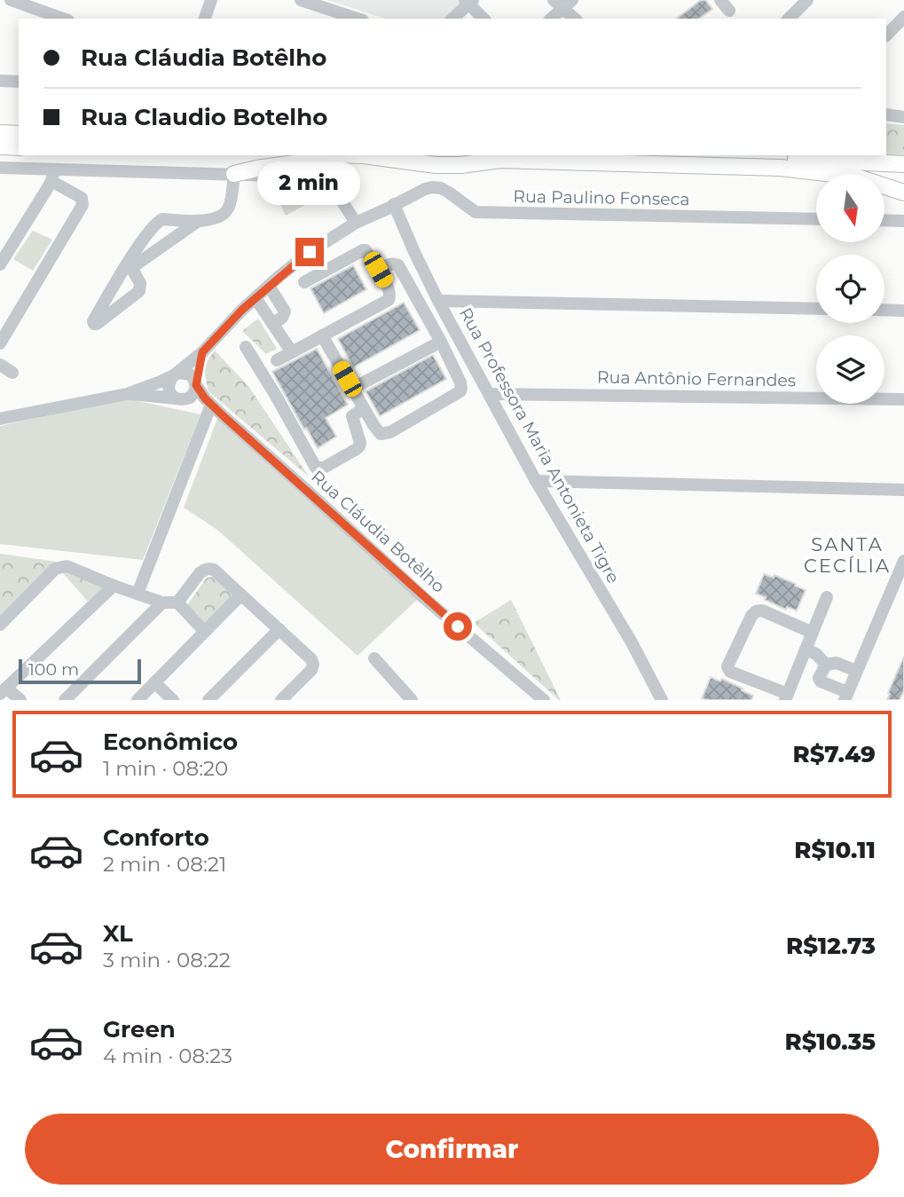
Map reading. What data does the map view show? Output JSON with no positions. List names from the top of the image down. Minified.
{"streets":{"street":["Rua Paulino Fonseca","Rua Antônio Fernandes","Rua Professora Maria Antonieta Tigre","Rua Cláudia Botêlho"]},"crossings":[["Rua Paulino Fonseca","Rua Professora Maria Antonieta Tigre"],["Rua Antônio Fernandes","Rua Professora Maria Antonieta Tigre"]],"districts":["SANTA CECÍLIA"],"scale_bar":"100 m","north":"bottom","page":{"banner":["Rua Cláudia Botêlho","Rua Claudio Botelho"],"bubble":"2 min","scale":"100 m","list":[{"name":"Econômico","note":"1 min · 08:20","value":"R$7.49"},{"name":"Conforto","note":"2 min · 08:21","value":"R$10.11"},{"name":"XL","note":"3 min · 08:22","value":"R$12.73"},{"name":"Green","note":"4 min · 08:23","value":"R$10.35"}],"buttons":"Confirmar"}}
